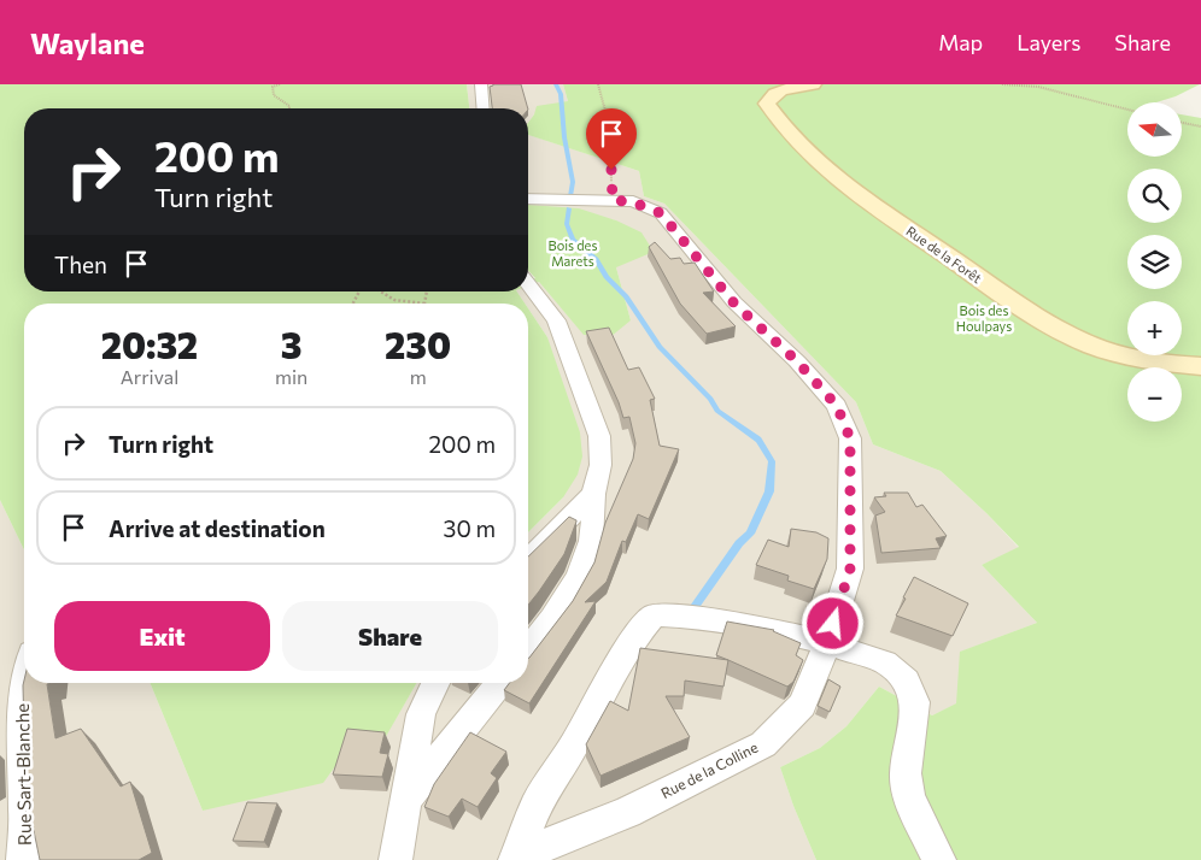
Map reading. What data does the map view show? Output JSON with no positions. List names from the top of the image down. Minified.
{"streets":{"main road":["Rue de la Forêt"],"street":["Rue de la Colline","Rue Sart-Blanche"]},"parks":["Bois des Marets","Bois des Houlpays"],"north":"left","page":{"header":"Waylane","nav":["Map","Layers","Share"],"map_buttons":["+","−"],"turn":["200 m","Turn right"],"then":"Then","eta":["20:32","Arrival","3","min","230","m"],"list":[{"name":"Turn right","value":"200 m"},{"name":"Arrive at destination","value":"30 m"}],"buttons":["Exit","Share"]}}
